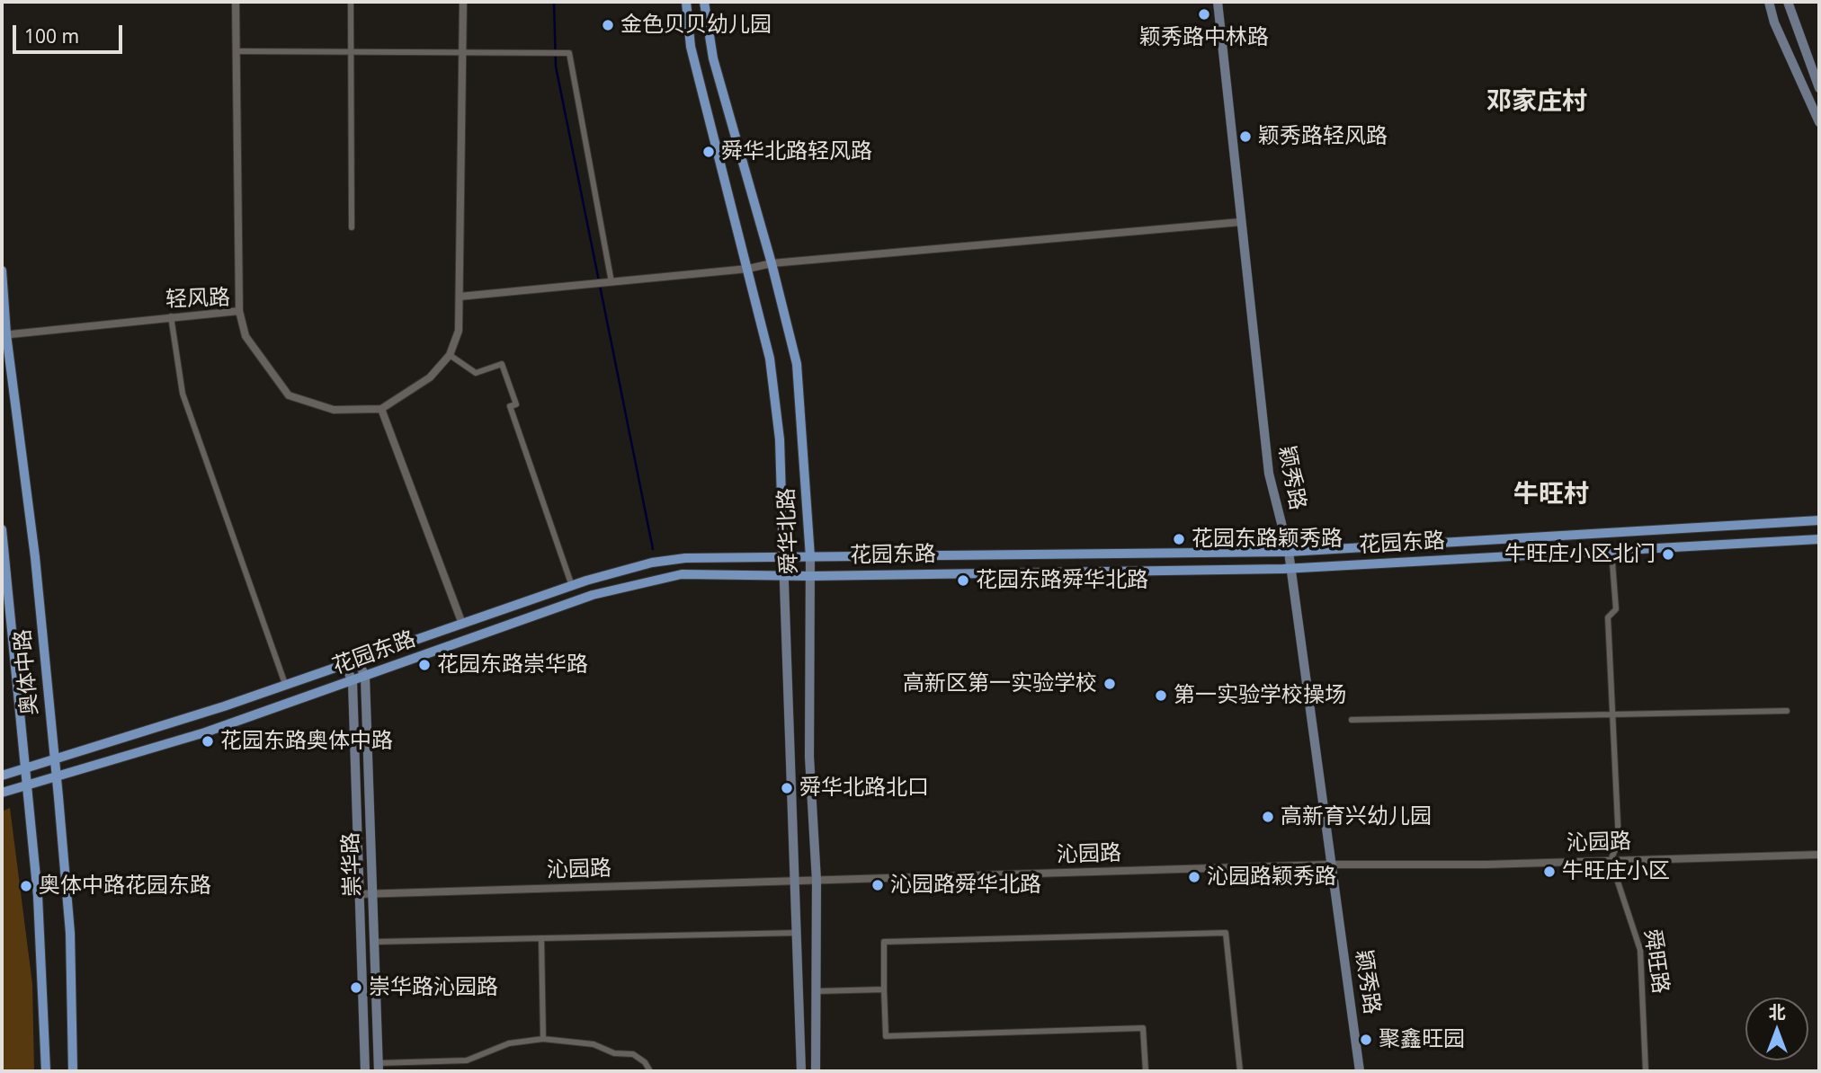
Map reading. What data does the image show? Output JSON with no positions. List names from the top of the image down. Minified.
{"streets":{"main road":["颖秀路","舜华北路","花园东路","奥体中路","崇华路"],"street":["轻风路","沁园路","舜旺路"]},"crossings":[["轻风路","奥体中路"],["颖秀路","花园东路"],["颖秀路","沁园路"],["舜华北路","花园东路"],["舜华北路","沁园路"],["花园东路","奥体中路"],["花园东路","崇华路"],["沁园路","崇华路"],["沁园路","舜旺路"]],"districts":["邓家庄村","牛旺村"],"places":["颖秀路中林路","金色贝贝幼儿园","颖秀路轻风路","舜华北路轻风路","花园东路颖秀路","牛旺庄小区北门","花园东路舜华北路","花园东路崇华路","高新区第一实验学校","第一实验学校操场","花园东路奥体中路","舜华北路北口","高新育兴幼儿园","牛旺庄小区","沁园路颖秀路","沁园路舜华北路","奥体中路花园东路","崇华路沁园路","聚鑫旺园"],"scale_bar":"100 m","north":"top"}
